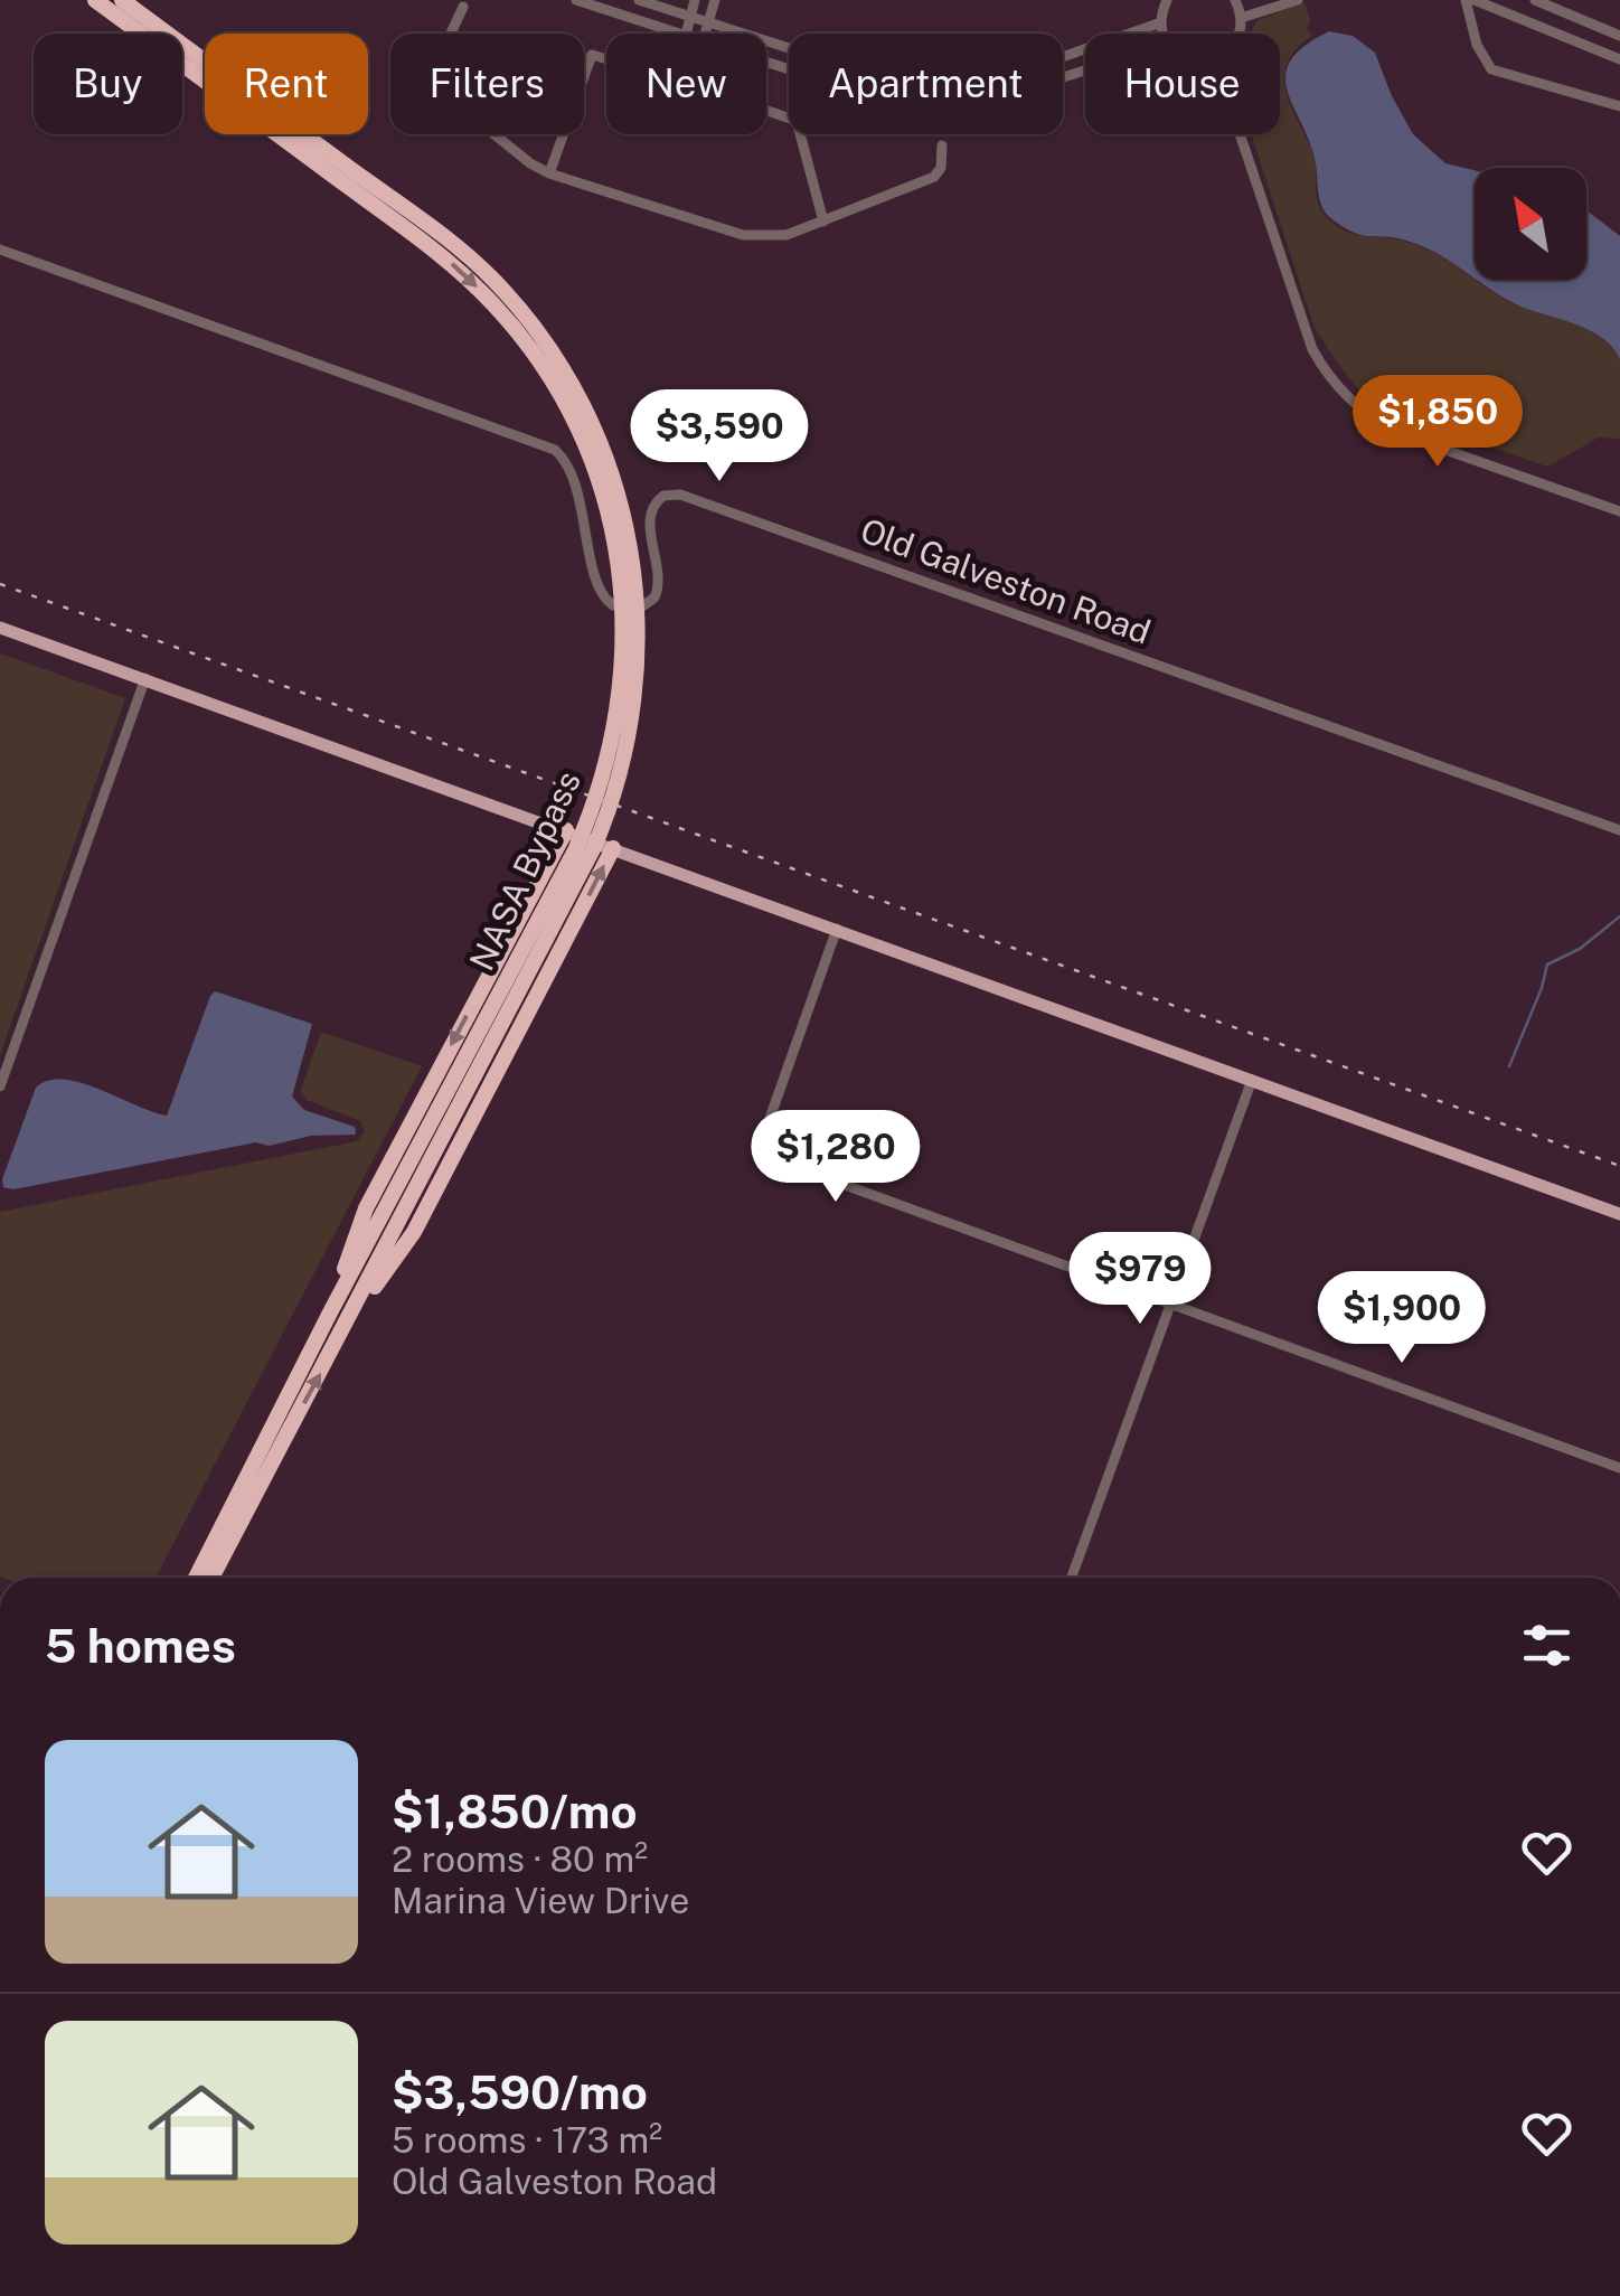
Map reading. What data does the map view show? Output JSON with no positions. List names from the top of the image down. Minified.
{"streets":{"highway":["NASA Bypass"],"street":["Old Galveston Road"]},"north":"top left","page":{"chip":["Buy","Rent","Filters","New","Apartment","House"],"price":["$1,850","$3,590","$1,280","$979","$1,900"],"heading":"5 homes","list":[{"name":"$1,850/mo","note":"2 rooms · 80 m² · Marina View Drive"},{"name":"$3,590/mo","note":"5 rooms · 173 m² · Old Galveston Road"}]}}
